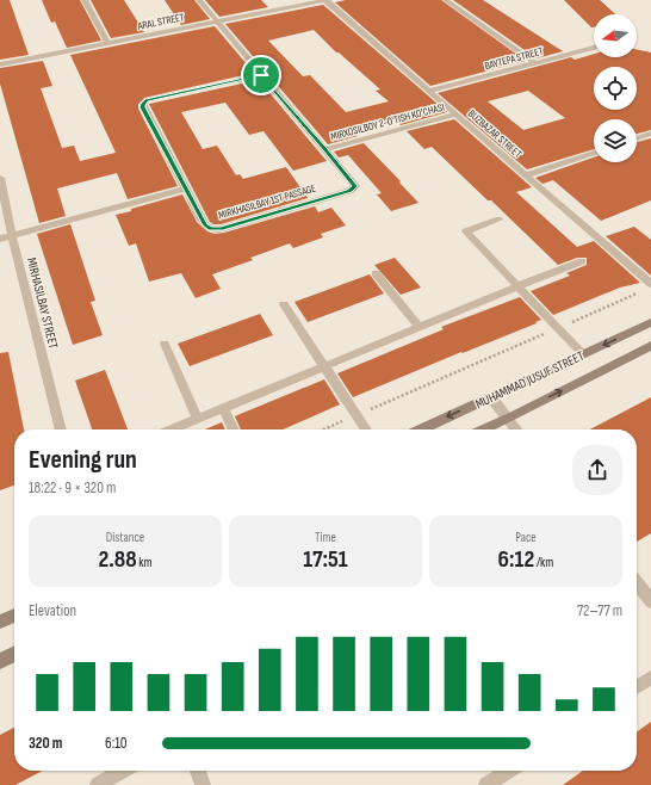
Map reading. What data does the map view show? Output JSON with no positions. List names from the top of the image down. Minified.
{"streets":{"street":["ARAL STREET","BAYTEPA STREET","MIRXOSILBOY 2-O'TISH KO'CHASI","BUZBAZAR STREET","MIRKHASILBAY 1ST PASSAGE","MIRHASILBAY STREET","MUHAMMAD JUSUF STREET"]},"crossings":[["ARAL STREET","BUZBAZAR STREET"],["BAYTEPA STREET","BUZBAZAR STREET"],["MIRXOSILBOY 2-O'TISH KO'CHASI","BUZBAZAR STREET"],["MIRXOSILBOY 2-O'TISH KO'CHASI","MIRKHASILBAY 1ST PASSAGE"]],"north":"left","page":{"heading":["Evening run","18:22 · 9 × 320 m"],"stats":[["Distance","2.88 km"],["Time","17:51"],["Pace","6:12 /km"]],"chart":["Elevation","72–77 m"],"list":[{"name":"320 m","note":"6:10"}]}}
